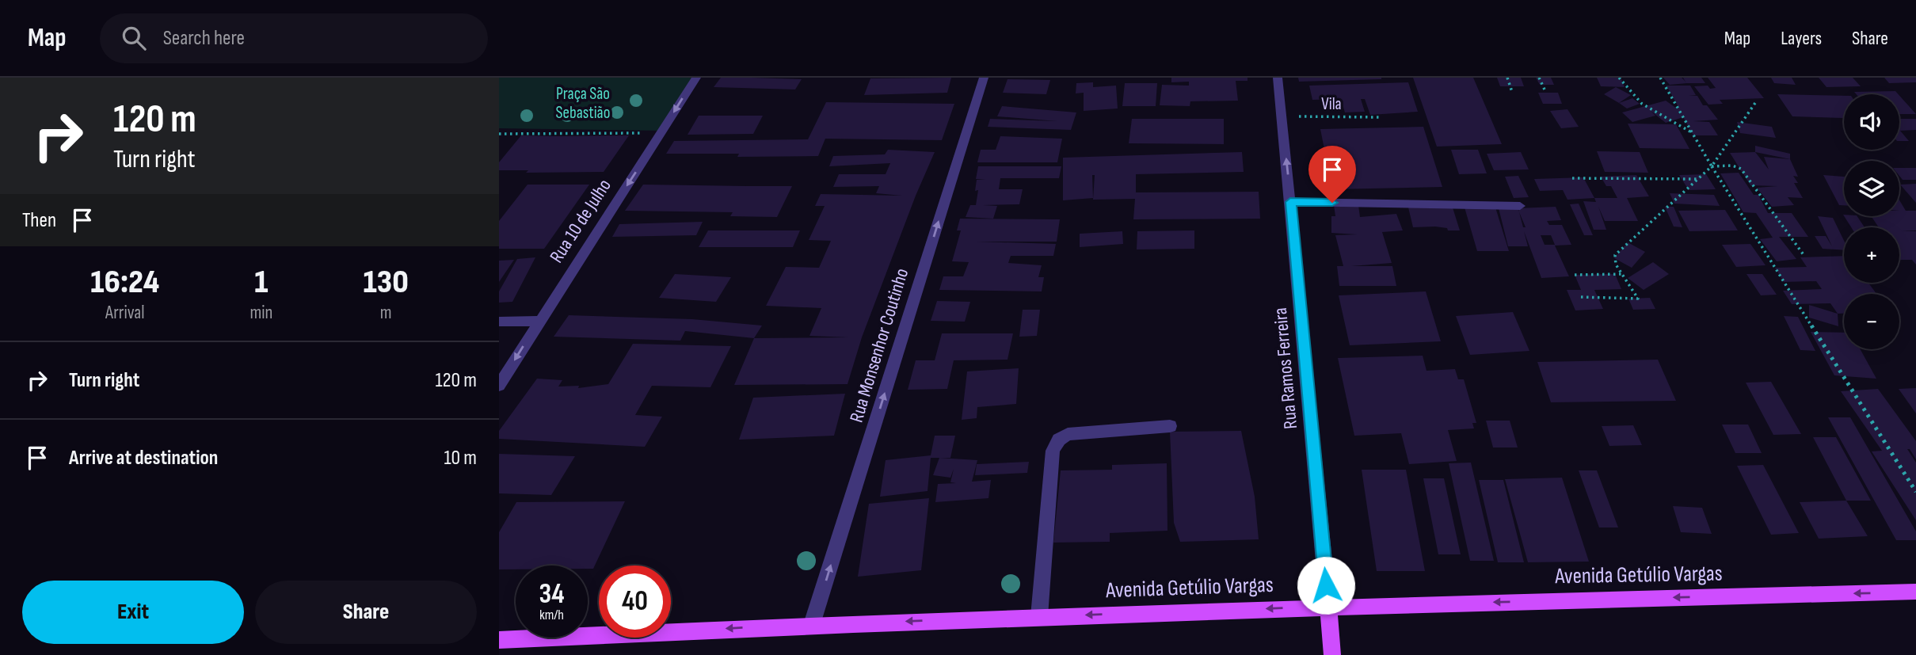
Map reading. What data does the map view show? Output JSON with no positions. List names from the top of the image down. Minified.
{"streets":{"main road":["Rua Ramos Ferreira","Avenida Getúlio Vargas"],"street":["Rua 10 de Julho","Rua Monsenhor Coutinho"],"path":["Vila"]},"crossings":[["Vila","Rua Ramos Ferreira"],["Rua Monsenhor Coutinho","Avenida Getúlio Vargas"],["Rua Ramos Ferreira","Avenida Getúlio Vargas"]],"one_way":["Rua 10 de Julho","Rua Monsenhor Coutinho","Avenida Getúlio Vargas"],"parks":["Praça São Sebastião"],"page":{"header":"Map","search":"Search here","nav":["Map","Layers","Share"],"turn":["120 m","Turn right"],"map_buttons":["+","−"],"then":"Then","eta":["16:24","Arrival","1","min","130","m"],"list":[{"name":"Turn right","value":"120 m"},{"name":"Arrive at destination","value":"10 m"}],"speed":"34 km/h","limit":"40","buttons":["Exit","Share"]}}
